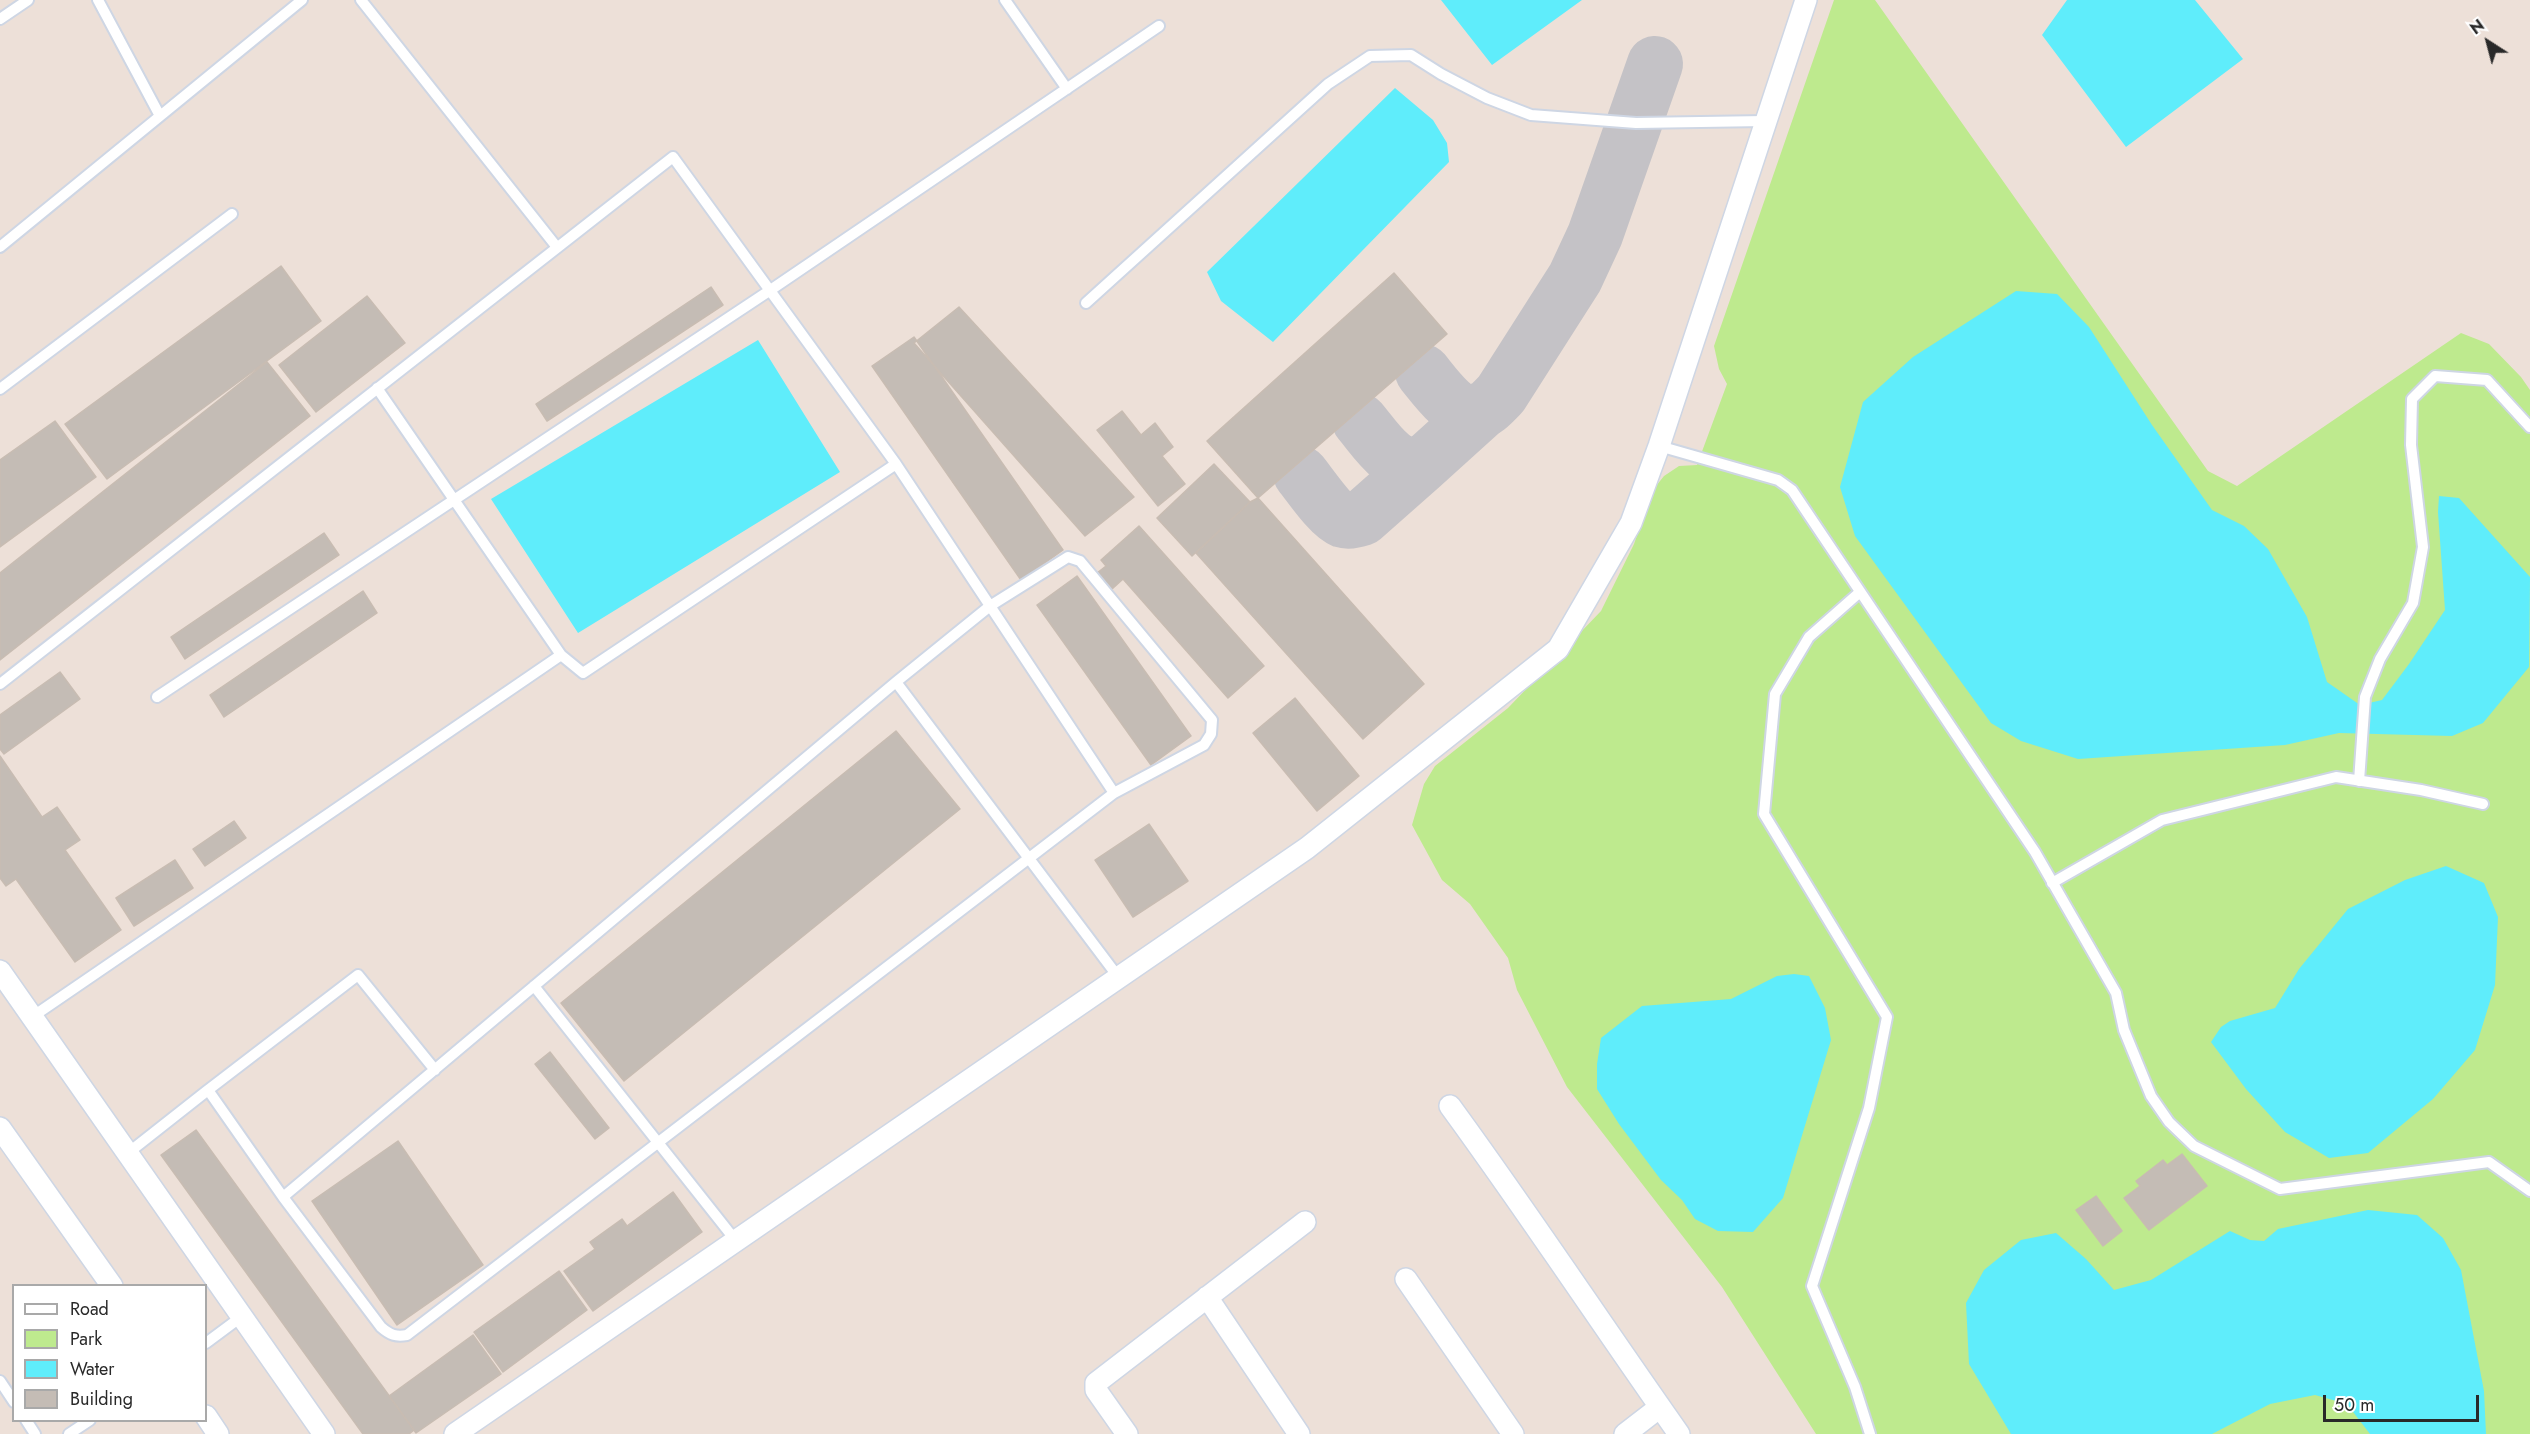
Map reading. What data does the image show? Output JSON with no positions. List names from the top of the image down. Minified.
{"legend":["Road","Park","Water","Building"],"scale_bar":"50 m","north":"top left"}
